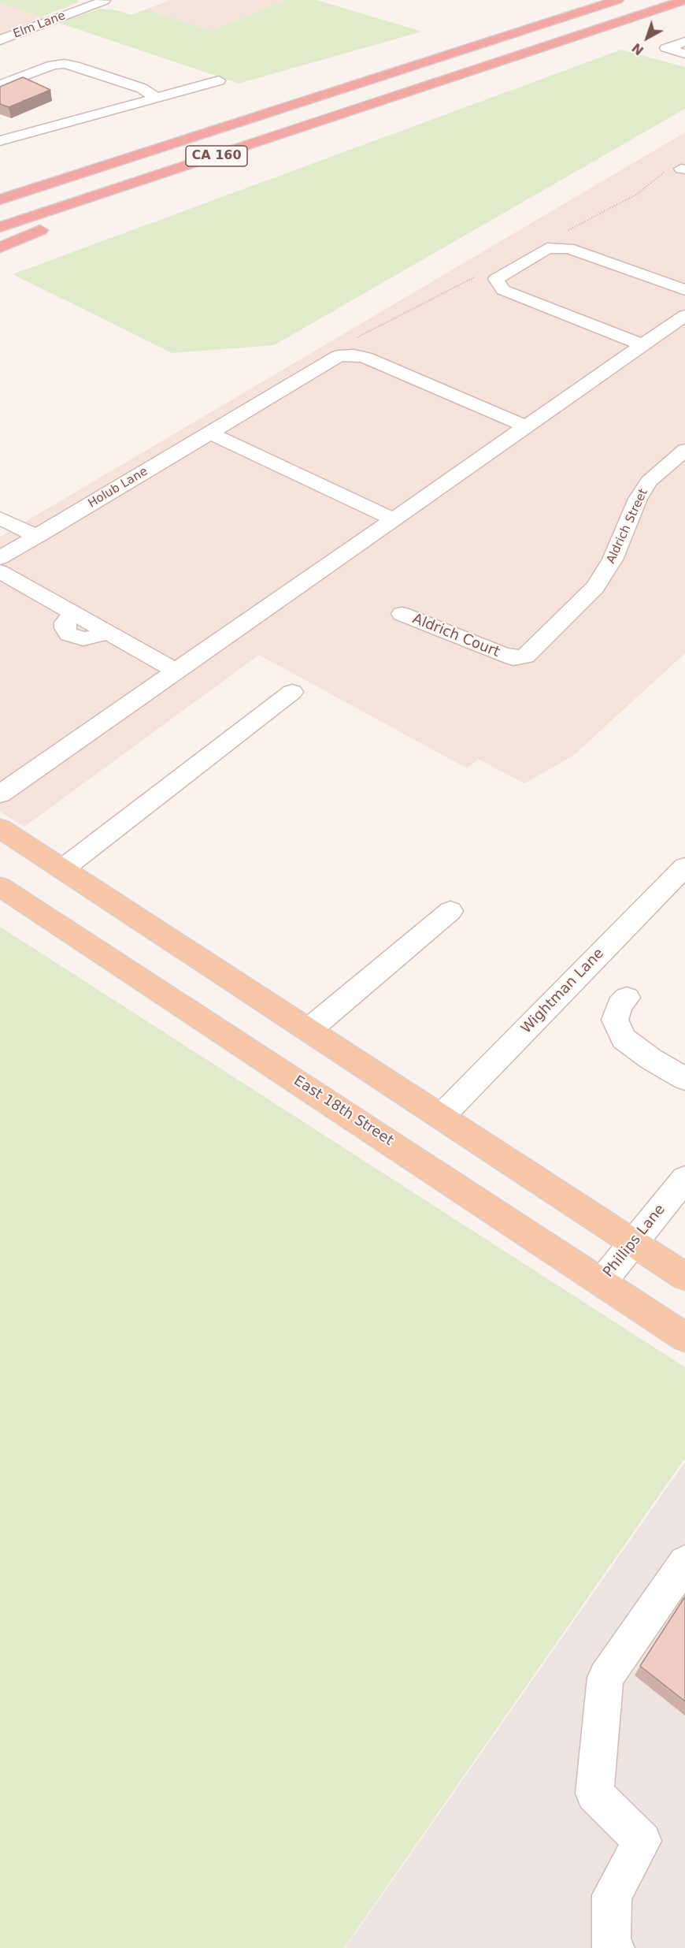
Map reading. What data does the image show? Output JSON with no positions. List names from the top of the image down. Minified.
{"streets":{"highway":["CA 160"],"main road":["East 18th Street"],"street":["Elm Lane","Holub Lane","Aldrich Street","Aldrich Court","Wightman Lane","Phillips Lane"]},"crossings":[["Aldrich Street","Aldrich Court"],["East 18th Street","Phillips Lane"]],"north":"bottom left"}
